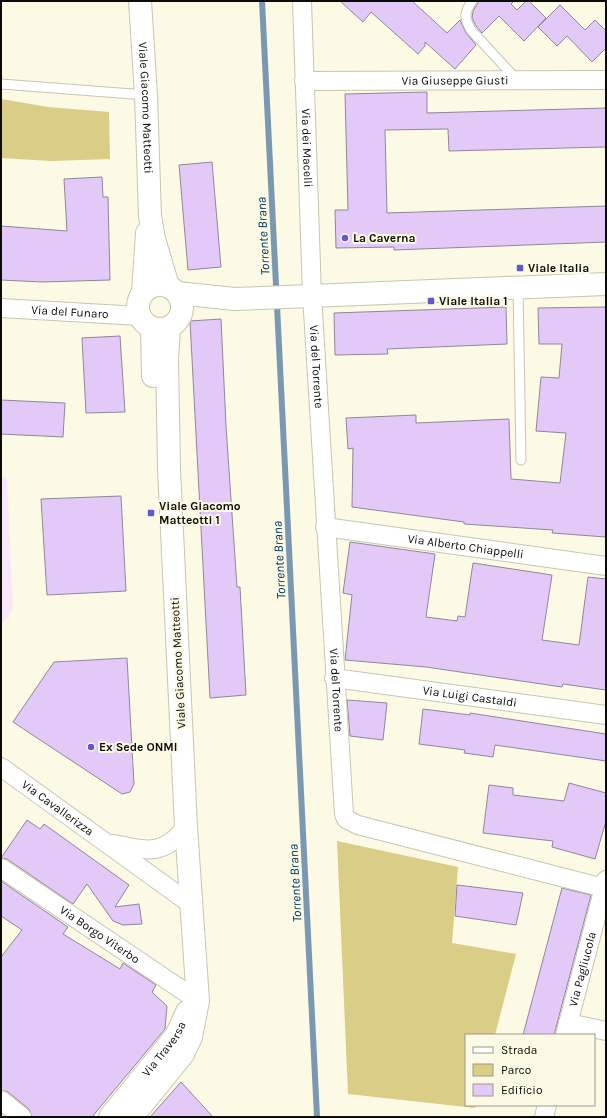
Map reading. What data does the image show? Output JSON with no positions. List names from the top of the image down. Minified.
{"streets":{"street":["Via Giuseppe Giusti","Viale Giacomo Matteotti","Via dei Macelli","Via del Funaro","Via del Torrente","Via Alberto Chiappelli","Via Luigi Castaldi","Via Cavallerizza","Via Borgo Viterbo","Via Pagliucola","Via Traversa"]},"crossings":[["Via Giuseppe Giusti","Via dei Macelli"],["Viale Giacomo Matteotti","Via del Funaro"],["Viale Giacomo Matteotti","Via Cavallerizza"],["Viale Giacomo Matteotti","Via Traversa"],["Via dei Macelli","Via del Torrente"],["Via del Torrente","Via Alberto Chiappelli"],["Via del Torrente","Via Luigi Castaldi"],["Via del Torrente","Via Pagliucola"],["Via Cavallerizza","Via Traversa"],["Via Borgo Viterbo","Via Traversa"]],"water":["Torrente Brana"],"places":{"other":["La Caverna","Ex Sede ONMI"],"transit":["Viale Italia","Viale Italia 1","Viale Giacomo Matteotti 1"]},"legend":["Strada","Parco","Edificio"]}
